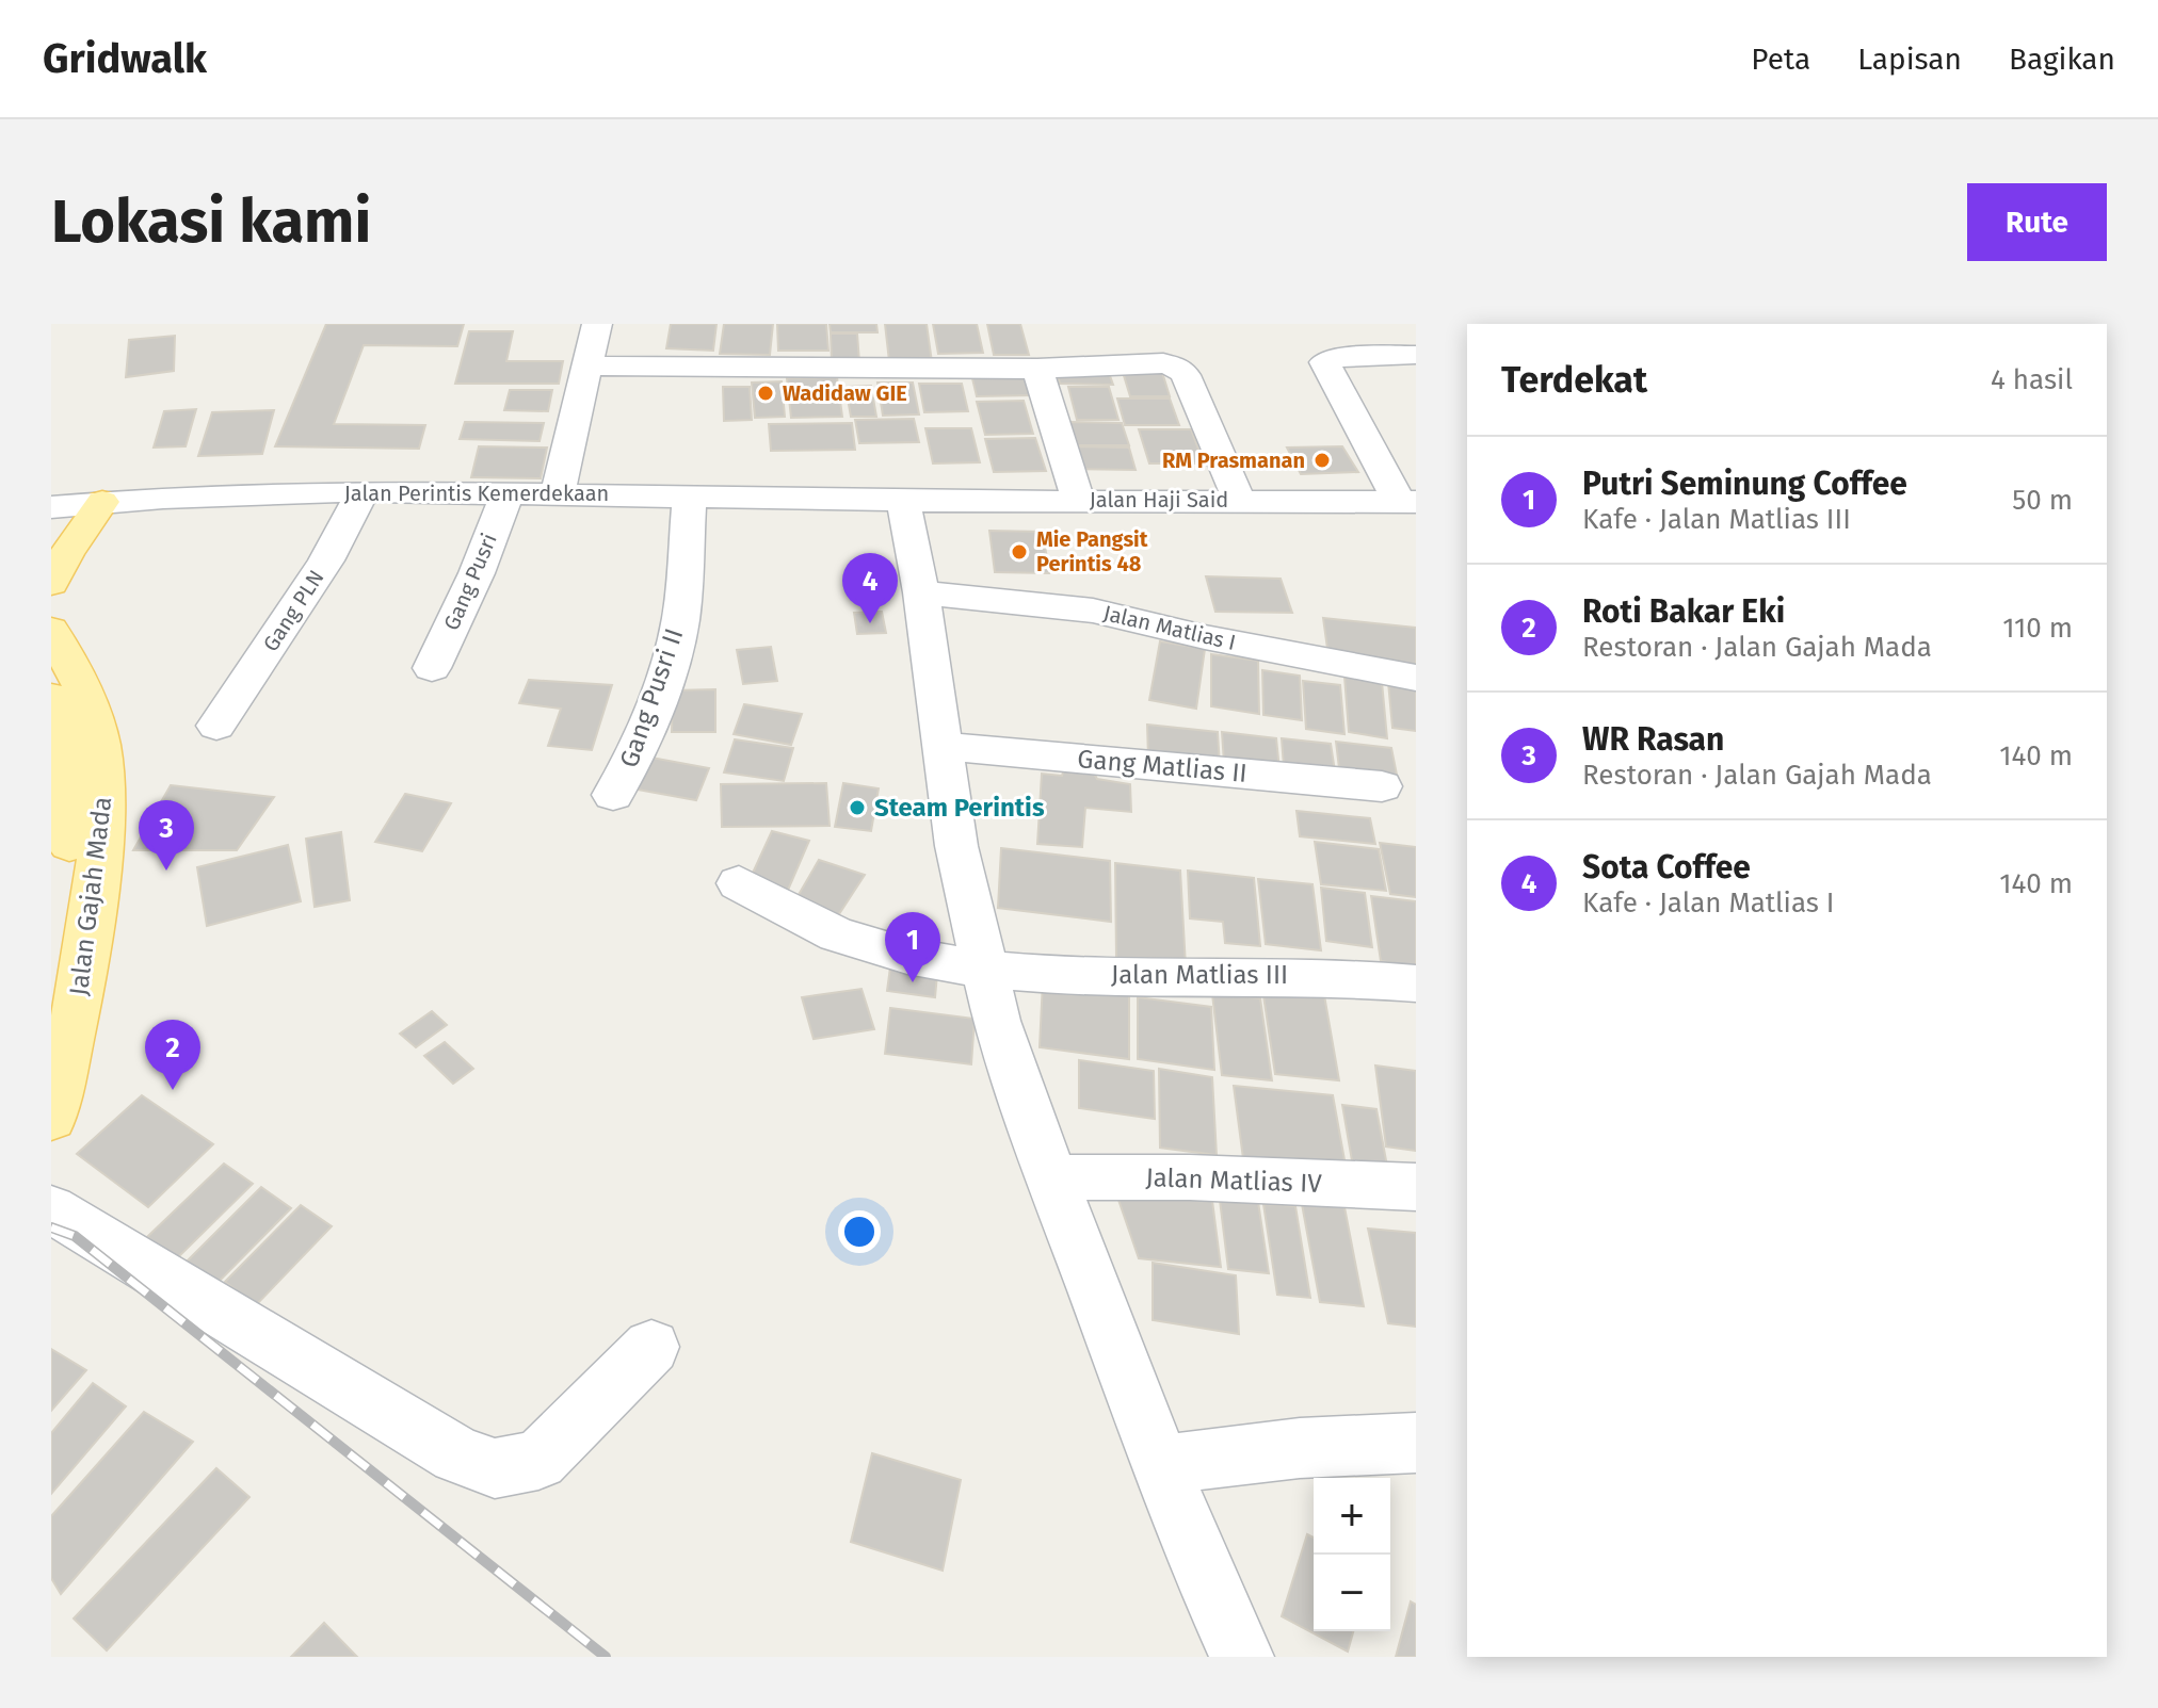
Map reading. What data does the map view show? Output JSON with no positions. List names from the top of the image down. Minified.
{"streets":{"main road":["Jalan Gajah Mada"],"street":["Jalan Perintis Kemerdekaan","Jalan Haji Said","Gang Pusri","Gang PLN","Jalan Matlias I","Gang Pusri II","Gang Matlias II","Jalan Matlias III","Jalan Matlias IV"]},"crossings":[["Jalan Perintis Kemerdekaan","Jalan Haji Said"],["Jalan Perintis Kemerdekaan","Gang Pusri"],["Jalan Perintis Kemerdekaan","Gang PLN"],["Jalan Perintis Kemerdekaan","Gang Pusri II"]],"places":["Wadidaw GIE","RM Prasmanan","Mie Pangsit Perintis 48","Steam Perintis"],"page":{"header":"Gridwalk","nav":["Peta","Lapisan","Bagikan"],"buttons":"Rute","title":"Lokasi kami","heading":["Terdekat","4 hasil"],"list":[{"mark":"1","name":"Putri Seminung Coffee","note":"Kafe · Jalan Matlias III","value":"50 m"},{"mark":"2","name":"Roti Bakar Eki","note":"Restoran · Jalan Gajah Mada","value":"110 m"},{"mark":"3","name":"WR Rasan","note":"Restoran · Jalan Gajah Mada","value":"140 m"},{"mark":"4","name":"Sota Coffee","note":"Kafe · Jalan Matlias I","value":"140 m"}],"pins":["4","3","1","2"],"map_buttons":["+","−"]}}
